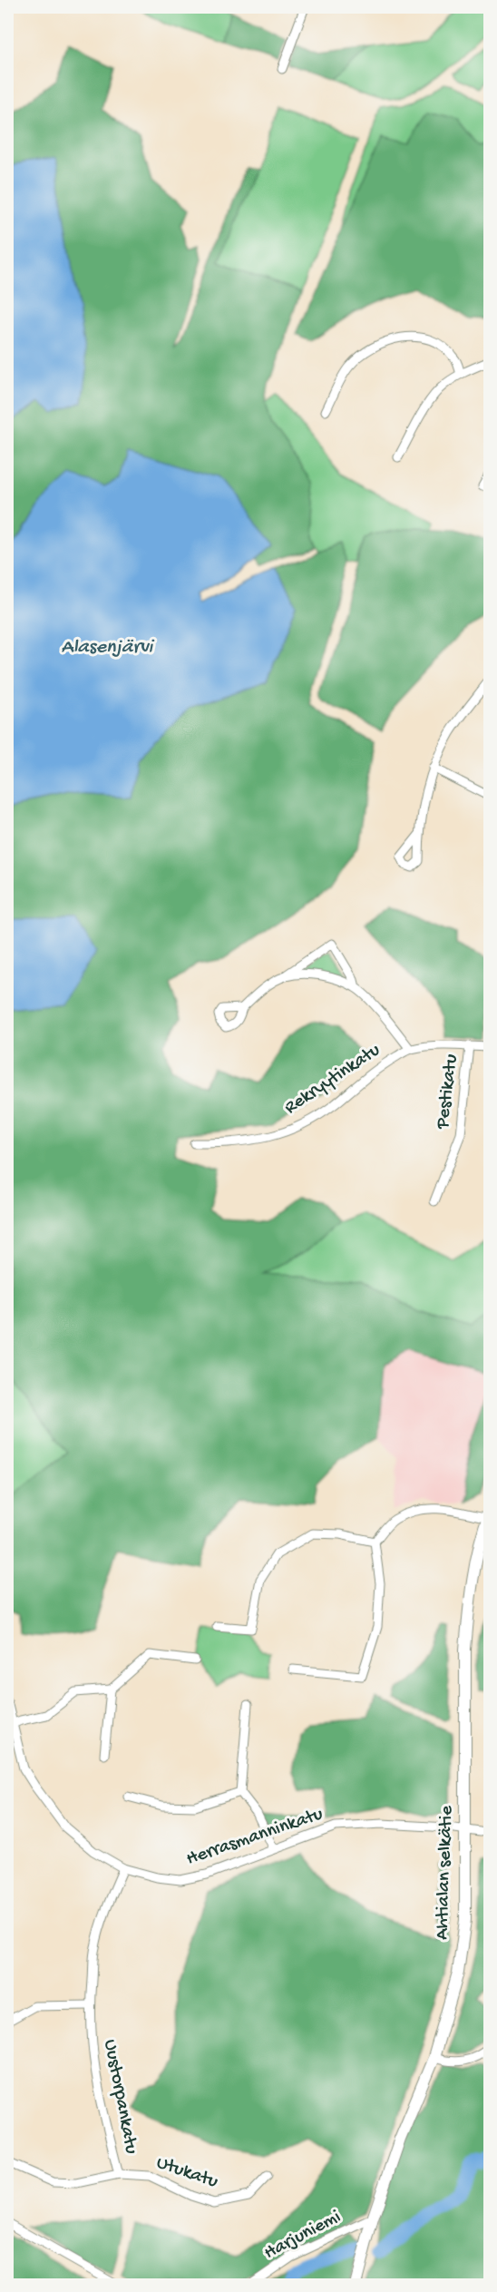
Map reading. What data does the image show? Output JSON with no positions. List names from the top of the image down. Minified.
{"streets":{"street":["Rekryytinkatu","Pestikatu","Herrasmanninkatu","Ahtialan selkätie","Uustorpankatu","Utukatu","Harjuniemi"]},"crossings":[["Rekryytinkatu","Pestikatu"],["Herrasmanninkatu","Ahtialan selkätie"],["Herrasmanninkatu","Uustorpankatu"],["Ahtialan selkätie","Harjuniemi"],["Uustorpankatu","Utukatu"]],"water":["Alasenjärvi"]}
